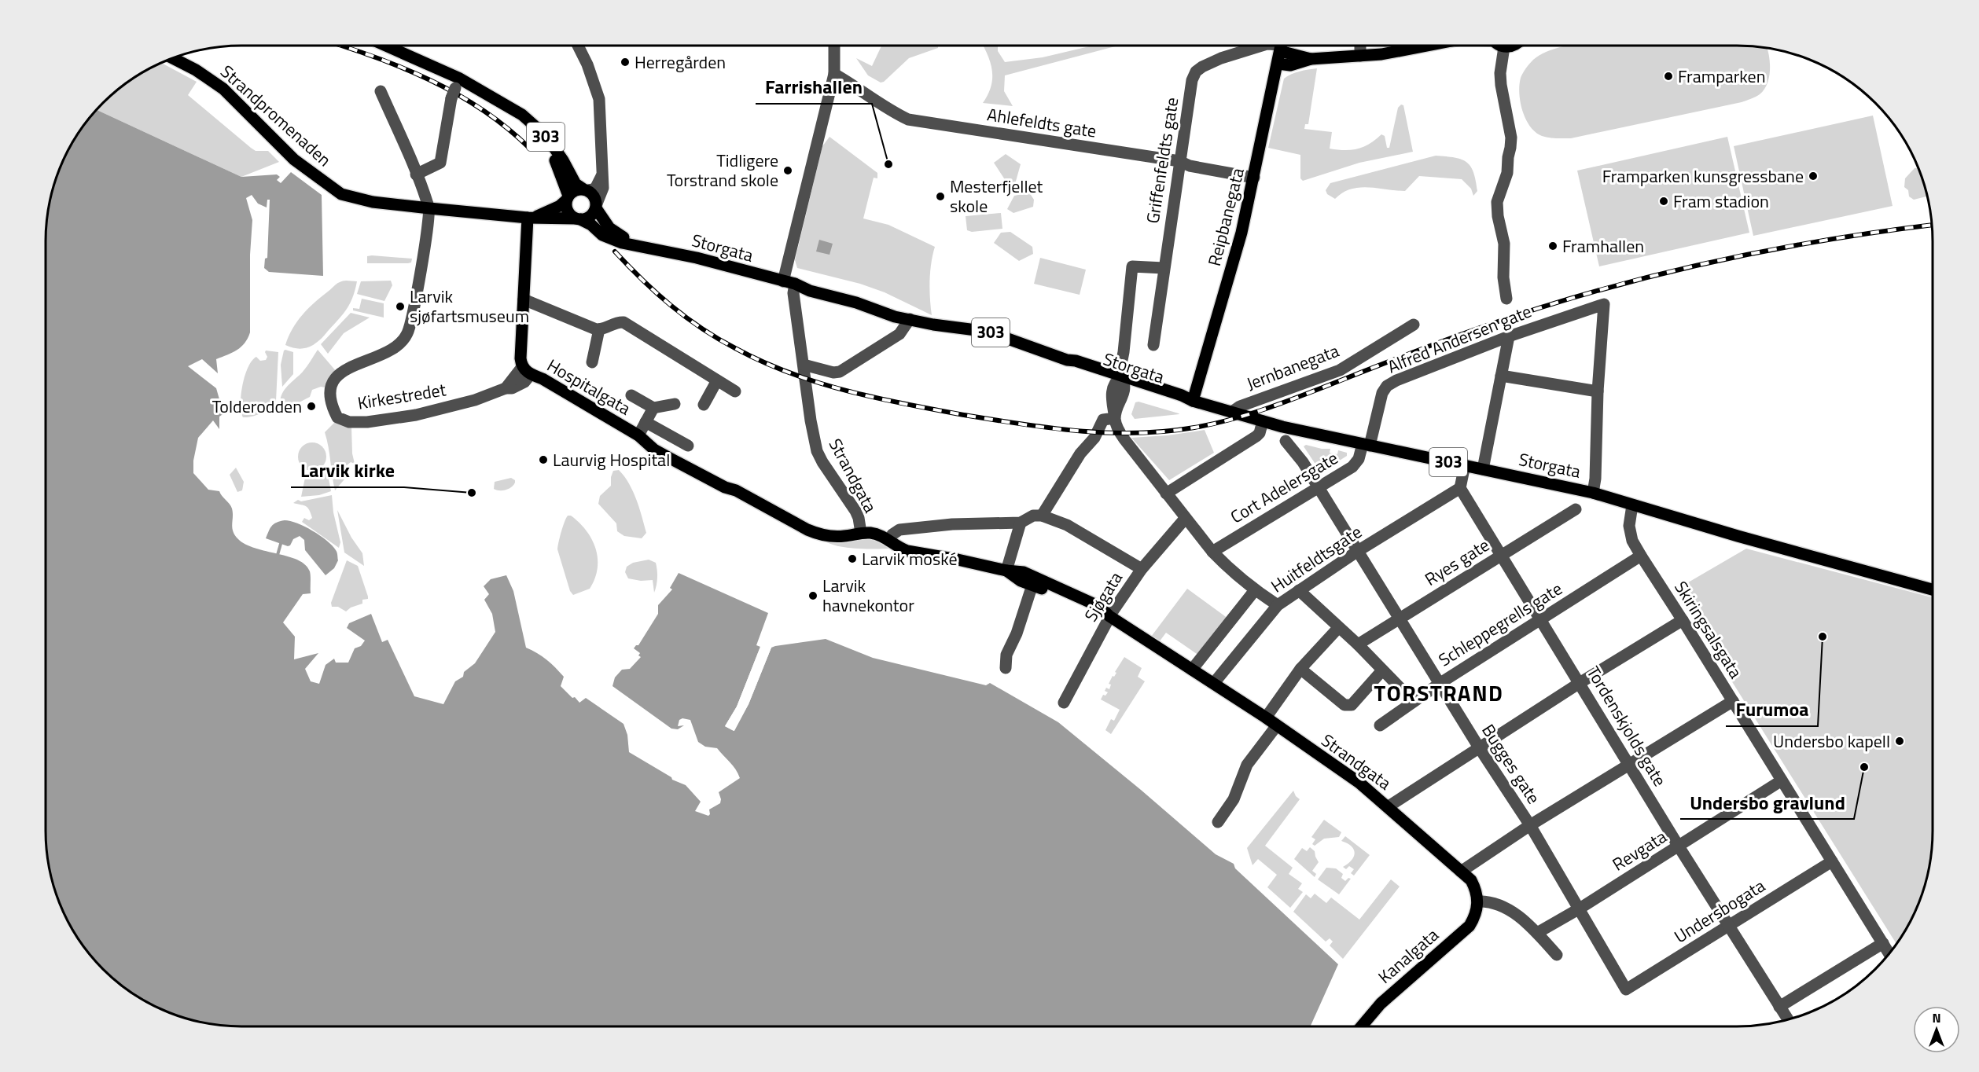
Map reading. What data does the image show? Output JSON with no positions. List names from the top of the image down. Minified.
{"streets":{"main road":["Strandpromenaden","303","Reipbanegata","Storgata","Hospitalgata","Strandgata","Kanalgata"],"street":["Ahlefeldts gate","Griffenfeldts gate","Alfred Andersen gate","Jernbanegata","Kirkestredet","Cort Adelersgate","Huitfeldtsgate","Ryes gate","Sjøgata","Schleppegrells gate","Skiringsalsgata","Tordenskjolds gate","Bugges gate","Revgata","Undersbogata"]},"crossings":[["Strandpromenaden","303"],["Strandpromenaden","Storgata"],["Strandpromenaden","Kirkestredet"],["Ahlefeldts gate","Griffenfeldts gate"],["Ahlefeldts gate","Reipbanegata"],["Ahlefeldts gate","Strandgata"],["303","Storgata"],["Reipbanegata","Storgata"],["Storgata","Alfred Andersen gate"],["Storgata","Jernbanegata"],["Storgata","Strandgata"],["Storgata","Cort Adelersgate"],["Storgata","Skiringsalsgata"],["Alfred Andersen gate","Cort Adelersgate"],["Hospitalgata","Kirkestredet"],["Hospitalgata","Strandgata"],["Strandgata","Huitfeldtsgate"],["Strandgata","Sjøgata"],["Strandgata","Kanalgata"],["Cort Adelersgate","Bugges gate"],["Huitfeldtsgate","Tordenskjolds gate"],["Huitfeldtsgate","Bugges gate"],["Ryes gate","Tordenskjolds gate"],["Ryes gate","Bugges gate"],["Schleppegrells gate","Skiringsalsgata"],["Schleppegrells gate","Tordenskjolds gate"],["Schleppegrells gate","Bugges gate"],["Skiringsalsgata","Revgata"],["Skiringsalsgata","Undersbogata"],["Tordenskjolds gate","Revgata"],["Tordenskjolds gate","Undersbogata"],["Bugges gate","Revgata"],["Bugges gate","Undersbogata"]],"districts":["TORSTRAND"],"places":["Herregården","Framparken","Farrishallen","Tidligere Torstrand skole","Framparken kunsgressbane","Mesterfjellet skole","Fram stadion","Framhallen","Larvik sjøfartsmuseum","Tolderodden","Laurvig Hospital","Larvik kirke","Larvik moské","Larvik havnekontor","Furumoa","Undersbo kapell","Undersbo gravlund"],"north":"top"}
